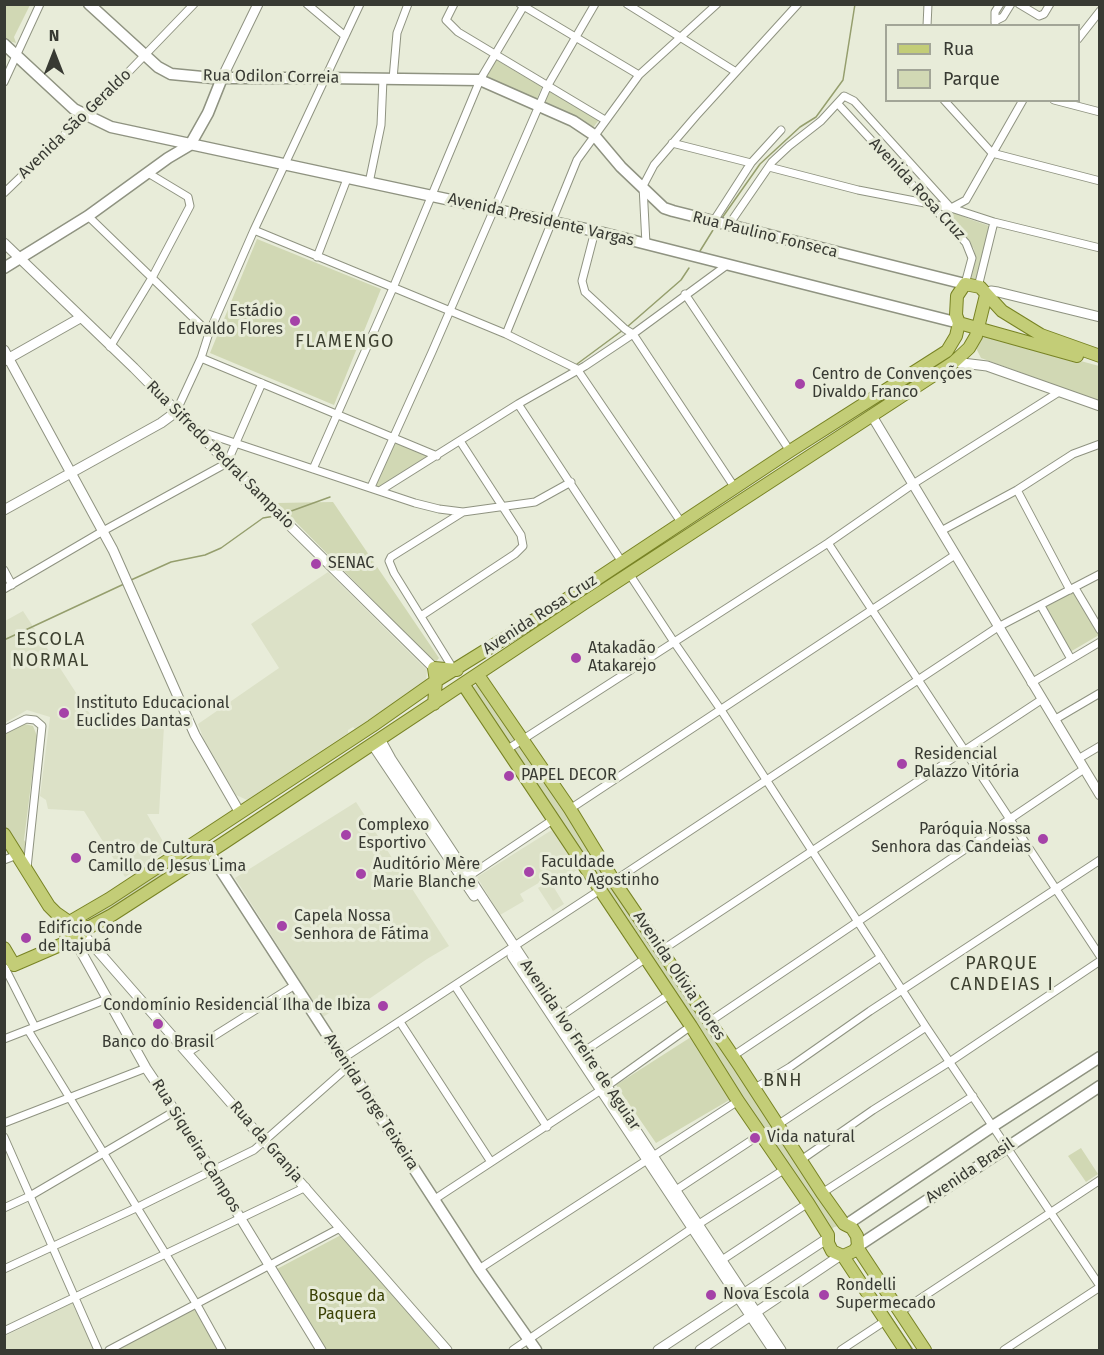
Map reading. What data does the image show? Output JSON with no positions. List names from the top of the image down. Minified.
{"streets":{"main road":["Rua Odilon Correia","Avenida Rosa Cruz","Avenida Presidente Vargas","Rua Paulino Fonseca","Avenida Olívia Flores","Avenida Jorge Teixeira","Avenida Brasil"],"street":["Avenida São Geraldo","Rua Sifredo Pedral Sampaio","Avenida Ivo Freire de Aguiar","Rua da Granja","Rua Siqueira Campos"]},"crossings":[["Rua Odilon Correia","Avenida São Geraldo"],["Rua Odilon Correia","Rua Paulino Fonseca"],["Avenida São Geraldo","Avenida Presidente Vargas"],["Avenida Rosa Cruz","Avenida Presidente Vargas"],["Avenida Rosa Cruz","Rua Paulino Fonseca"],["Avenida Rosa Cruz","Avenida Olívia Flores"],["Avenida Rosa Cruz","Avenida Ivo Freire de Aguiar"],["Avenida Rosa Cruz","Avenida Jorge Teixeira"],["Avenida Rosa Cruz","Rua da Granja"],["Avenida Rosa Cruz","Rua Siqueira Campos"],["Avenida Presidente Vargas","Rua Paulino Fonseca"],["Avenida Olívia Flores","Avenida Brasil"],["Avenida Ivo Freire de Aguiar","Avenida Brasil"],["Rua da Granja","Rua Siqueira Campos"]],"districts":["FLAMENGO","ESCOLA NORMAL","PARQUE CANDEIAS I","BNH"],"parks":["Bosque da Paquera"],"places":["Estádio Edvaldo Flores","Centro de Convenções Divaldo Franco","SENAC","Atakadão Atakarejo","Instituto Educacional Euclides Dantas","Residencial Palazzo Vitória","PAPEL DECOR","Complexo Esportivo","Paróquia Nossa Senhora das Candeias","Centro de Cultura Camillo de Jesus Lima","Faculdade Santo Agostinho","Auditório Mère Marie Blanche","Capela Nossa Senhora de Fátima","Edifício Conde de Itajubá","Condomínio Residencial Ilha de Ibiza","Banco do Brasil","Vida natural","Nova Escola","Rondelli Supermecado"],"legend":["Rua","Parque"],"north":"top"}
